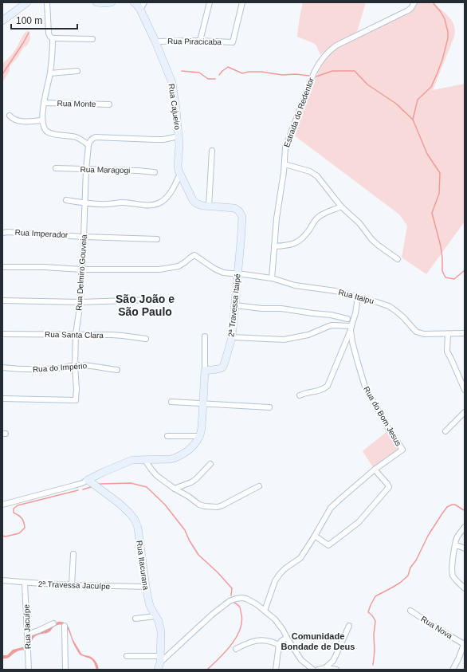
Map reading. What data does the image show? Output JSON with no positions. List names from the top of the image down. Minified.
{"streets":{"street":["Rua Piracicaba","Rua Monte","Rua Cajueiro","Estrada do Redentor","Rua Maragogi","Rua Imperador","Rua Delmiro Gouveia","Rua Itaipu","2ª Travessa Itaipé","Rua Santa Clara","Rua do Império","Rua do Bom Jesus","Rua Itacurana","2ª Travessa Jacuípe","Rua Jacuípe","Rua Nova"]},"crossings":[["Rua Piracicaba","Rua Cajueiro"],["Rua Cajueiro","2ª Travessa Itaipé"],["Estrada do Redentor","Rua Itaipu"],["Rua Maragogi","Rua Delmiro Gouveia"],["Rua Imperador","Rua Delmiro Gouveia"],["Rua Delmiro Gouveia","Rua Itaipu"],["Rua Delmiro Gouveia","Rua Santa Clara"],["Rua Delmiro Gouveia","Rua do Império"],["Rua Itaipu","2ª Travessa Itaipé"],["Rua Itacurana","2ª Travessa Jacuípe"],["2ª Travessa Jacuípe","Rua Jacuípe"]],"districts":["São João e São Paulo","Comunidade Bondade de Deus"],"scale_bar":"100 m"}
